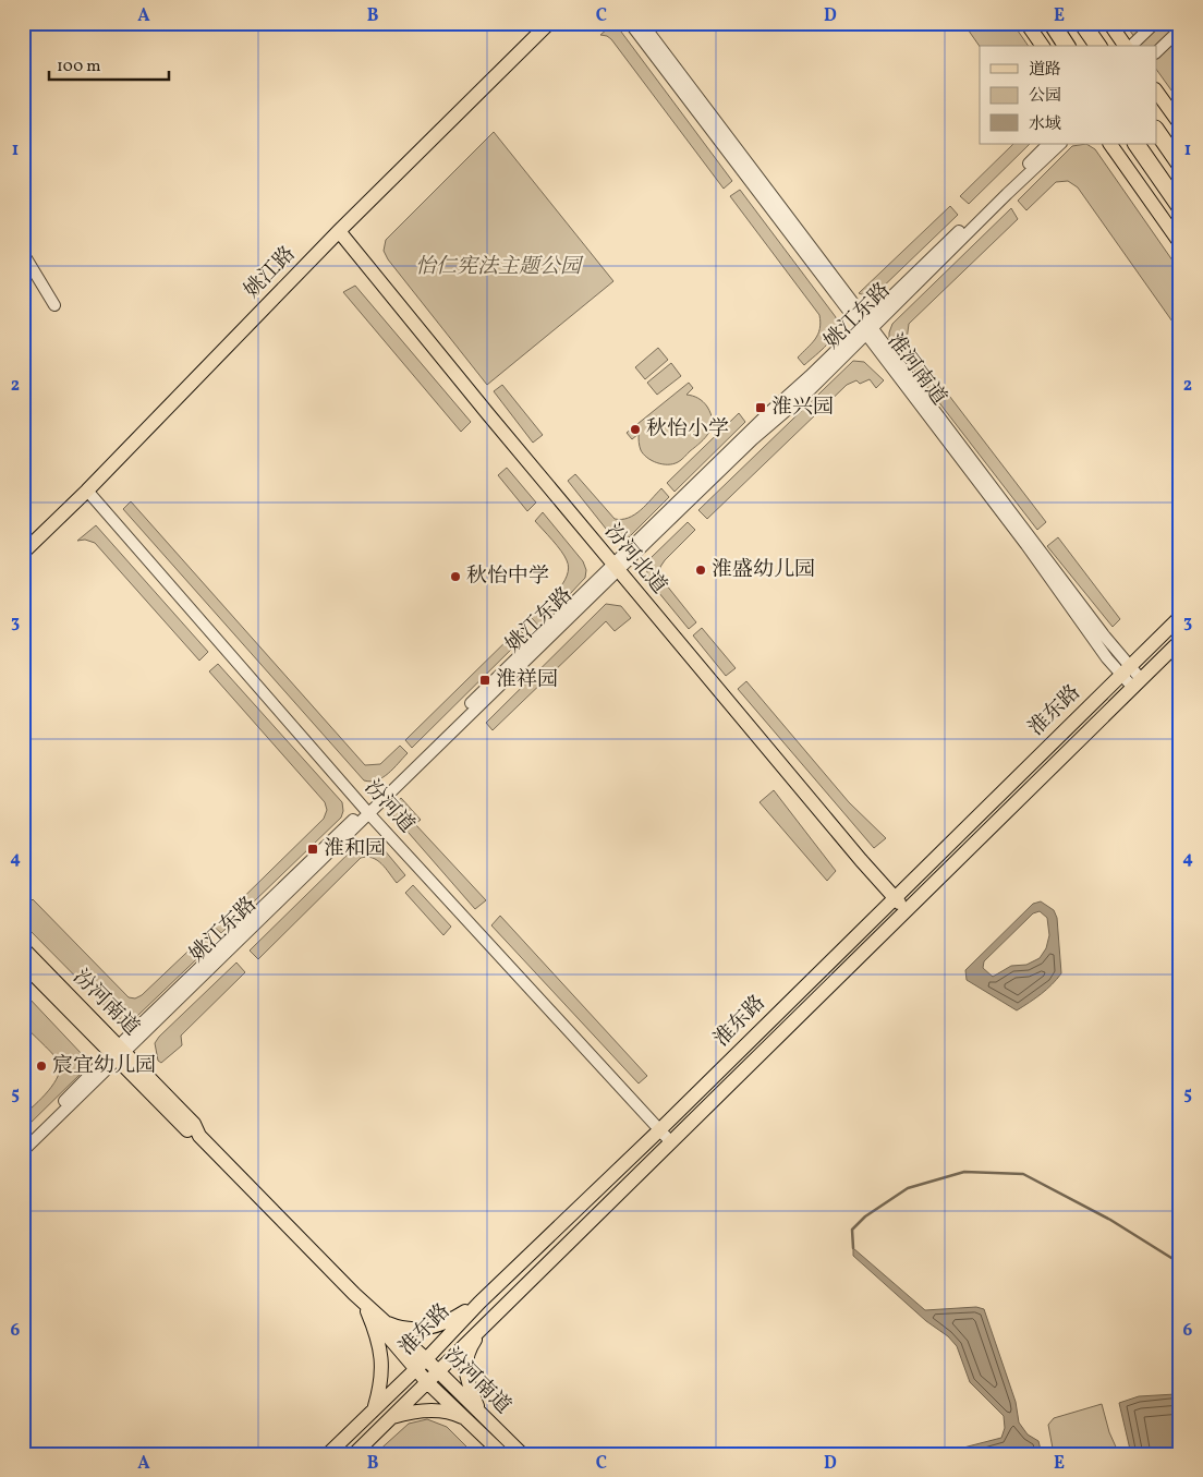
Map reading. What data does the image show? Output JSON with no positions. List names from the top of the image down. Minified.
{"streets":{"main road":["姚江路","汾河北道","淮东路","汾河南道"],"street":["姚江东路","淮河南道","汾河道"]},"crossings":[["姚江路","汾河北道"],["姚江路","汾河道"],["姚江东路","淮河南道"],["姚江东路","汾河北道"],["姚江东路","汾河道"],["姚江东路","汾河南道"],["淮河南道","淮东路"],["汾河北道","淮东路"],["淮东路","汾河道"],["淮东路","汾河南道"]],"parks":["怡仁宪法主题公园"],"places":{"transit":["淮兴园","淮祥园","淮和园"],"other":["秋怡小学","淮盛幼儿园","秋怡中学","宸宜幼儿园"]},"legend":["道路","公园","水域"],"scale_bar":"100 m","grid":{"columns":["A","B","C","D","E"],"rows":["1","2","3","4","5","6"]}}
